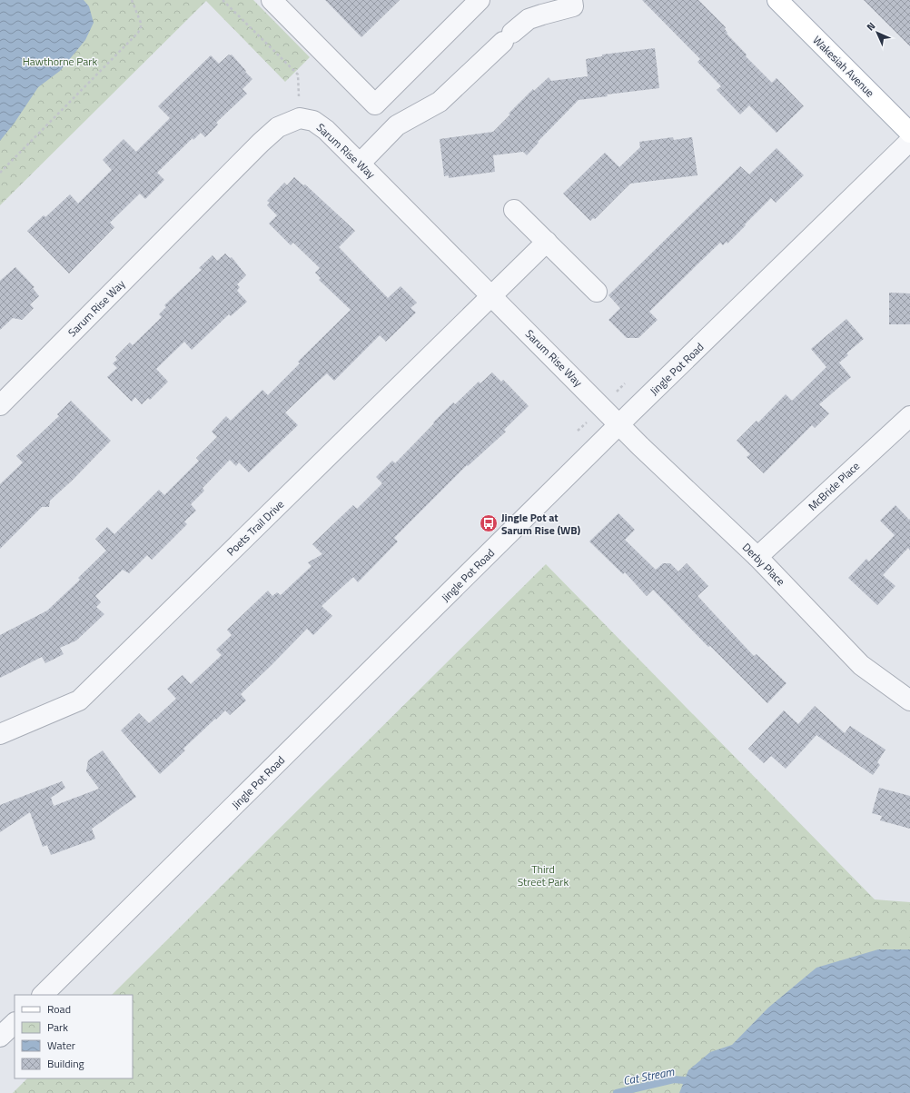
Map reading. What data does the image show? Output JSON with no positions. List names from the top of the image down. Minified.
{"streets":{"main road":["Wakesiah Avenue"],"street":["Sarum Rise Way","Jingle Pot Road","McBride Place","Poets Trail Drive","Derby Place"]},"crossings":[["Sarum Rise Way","Jingle Pot Road"],["Sarum Rise Way","Poets Trail Drive"],["Sarum Rise Way","Derby Place"],["Jingle Pot Road","Derby Place"],["McBride Place","Derby Place"]],"water":["Cat Stream"],"parks":["Hawthorne Park","Third Street Park"],"places":{"bus stop":["Jingle Pot at Sarum Rise (WB)"]},"legend":["Road","Park","Water","Building"],"north":"top left"}
